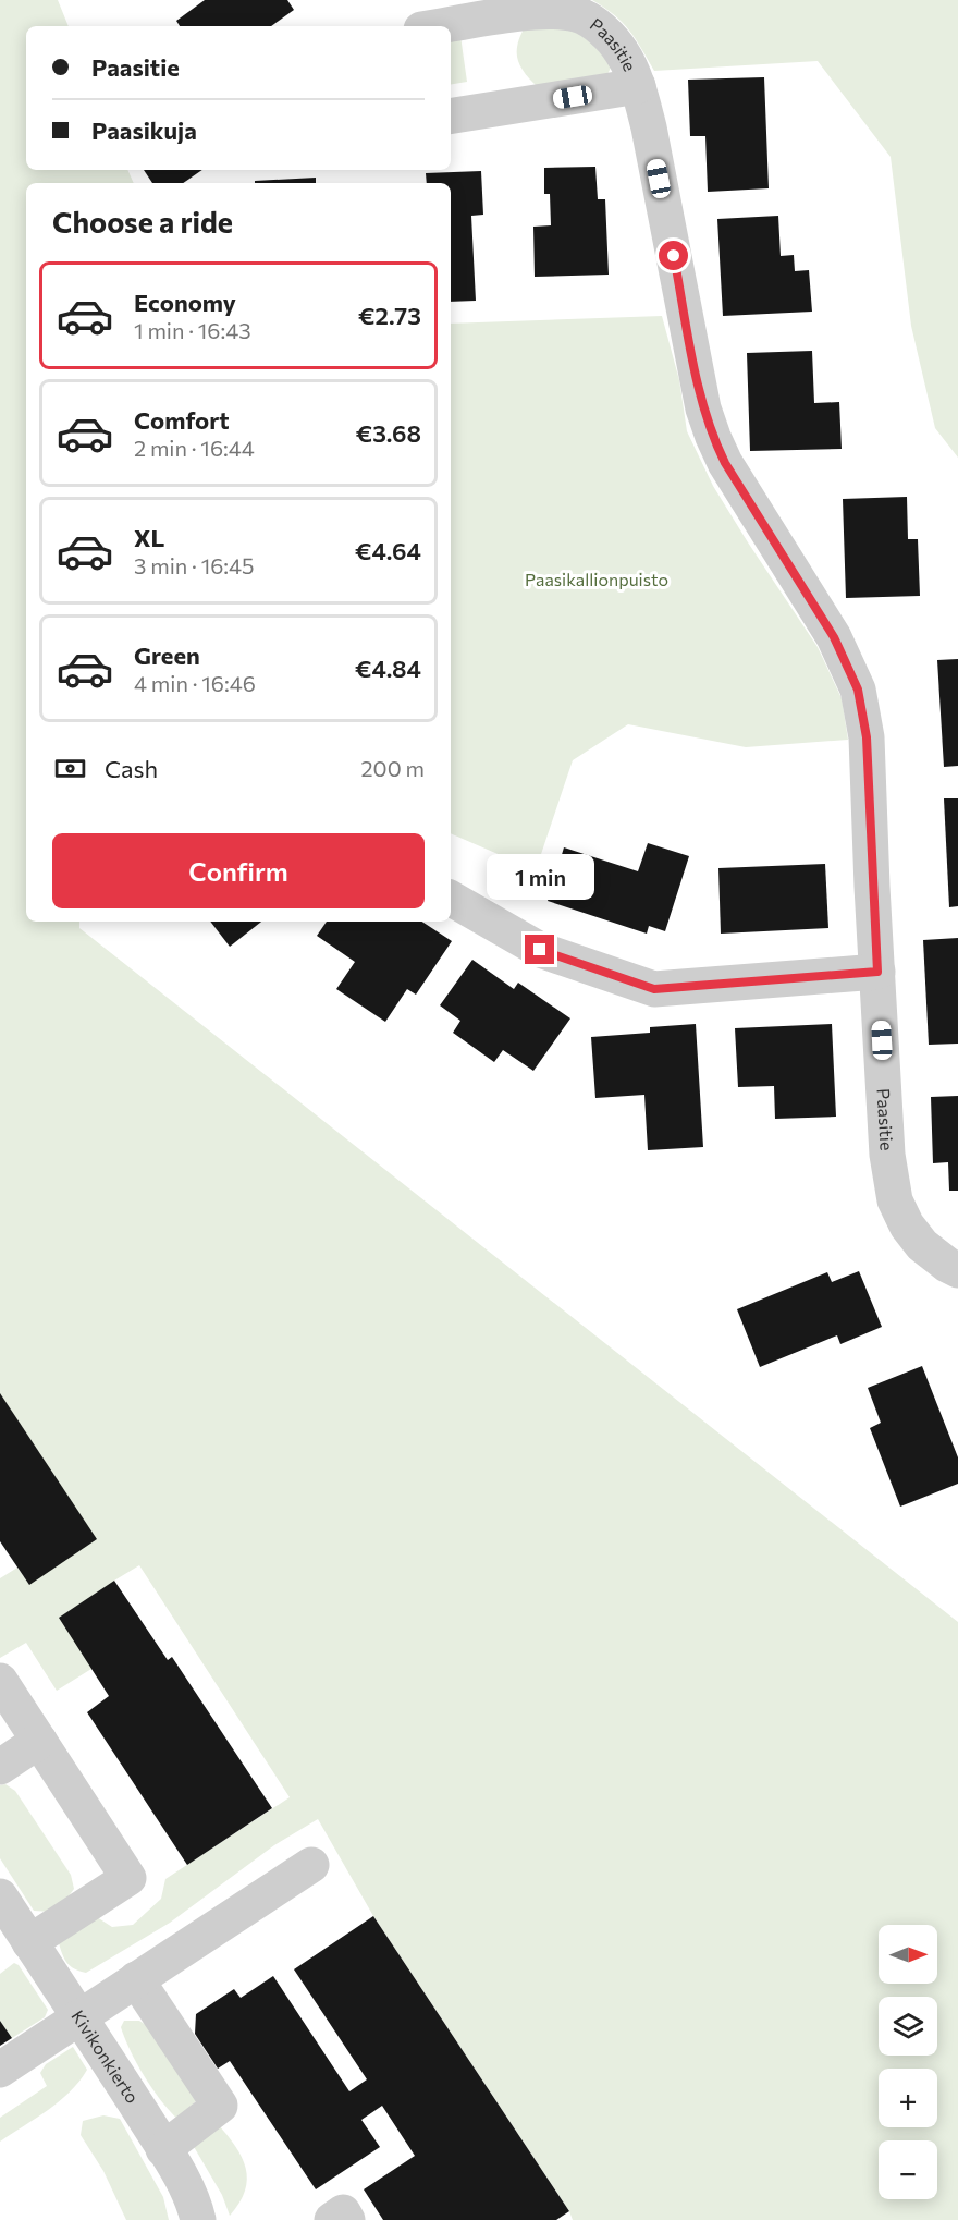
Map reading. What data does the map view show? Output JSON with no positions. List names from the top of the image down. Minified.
{"streets":{"street":["Paasitie","Kivikonkierto"]},"parks":["Paasikallionpuisto"],"north":"right","page":{"banner":["Paasitie","Paasikuja"],"heading":"Choose a ride","list":[{"name":"Economy","note":"1 min · 16:43","value":"€2.73"},{"name":"Comfort","note":"2 min · 16:44","value":"€3.68"},{"name":"XL","note":"3 min · 16:45","value":"€4.64"},{"name":"Green","note":"4 min · 16:46","value":"€4.84"}],"pay":["Cash","200 m"],"buttons":"Confirm","bubble":"1 min","map_buttons":["+","−"]}}
